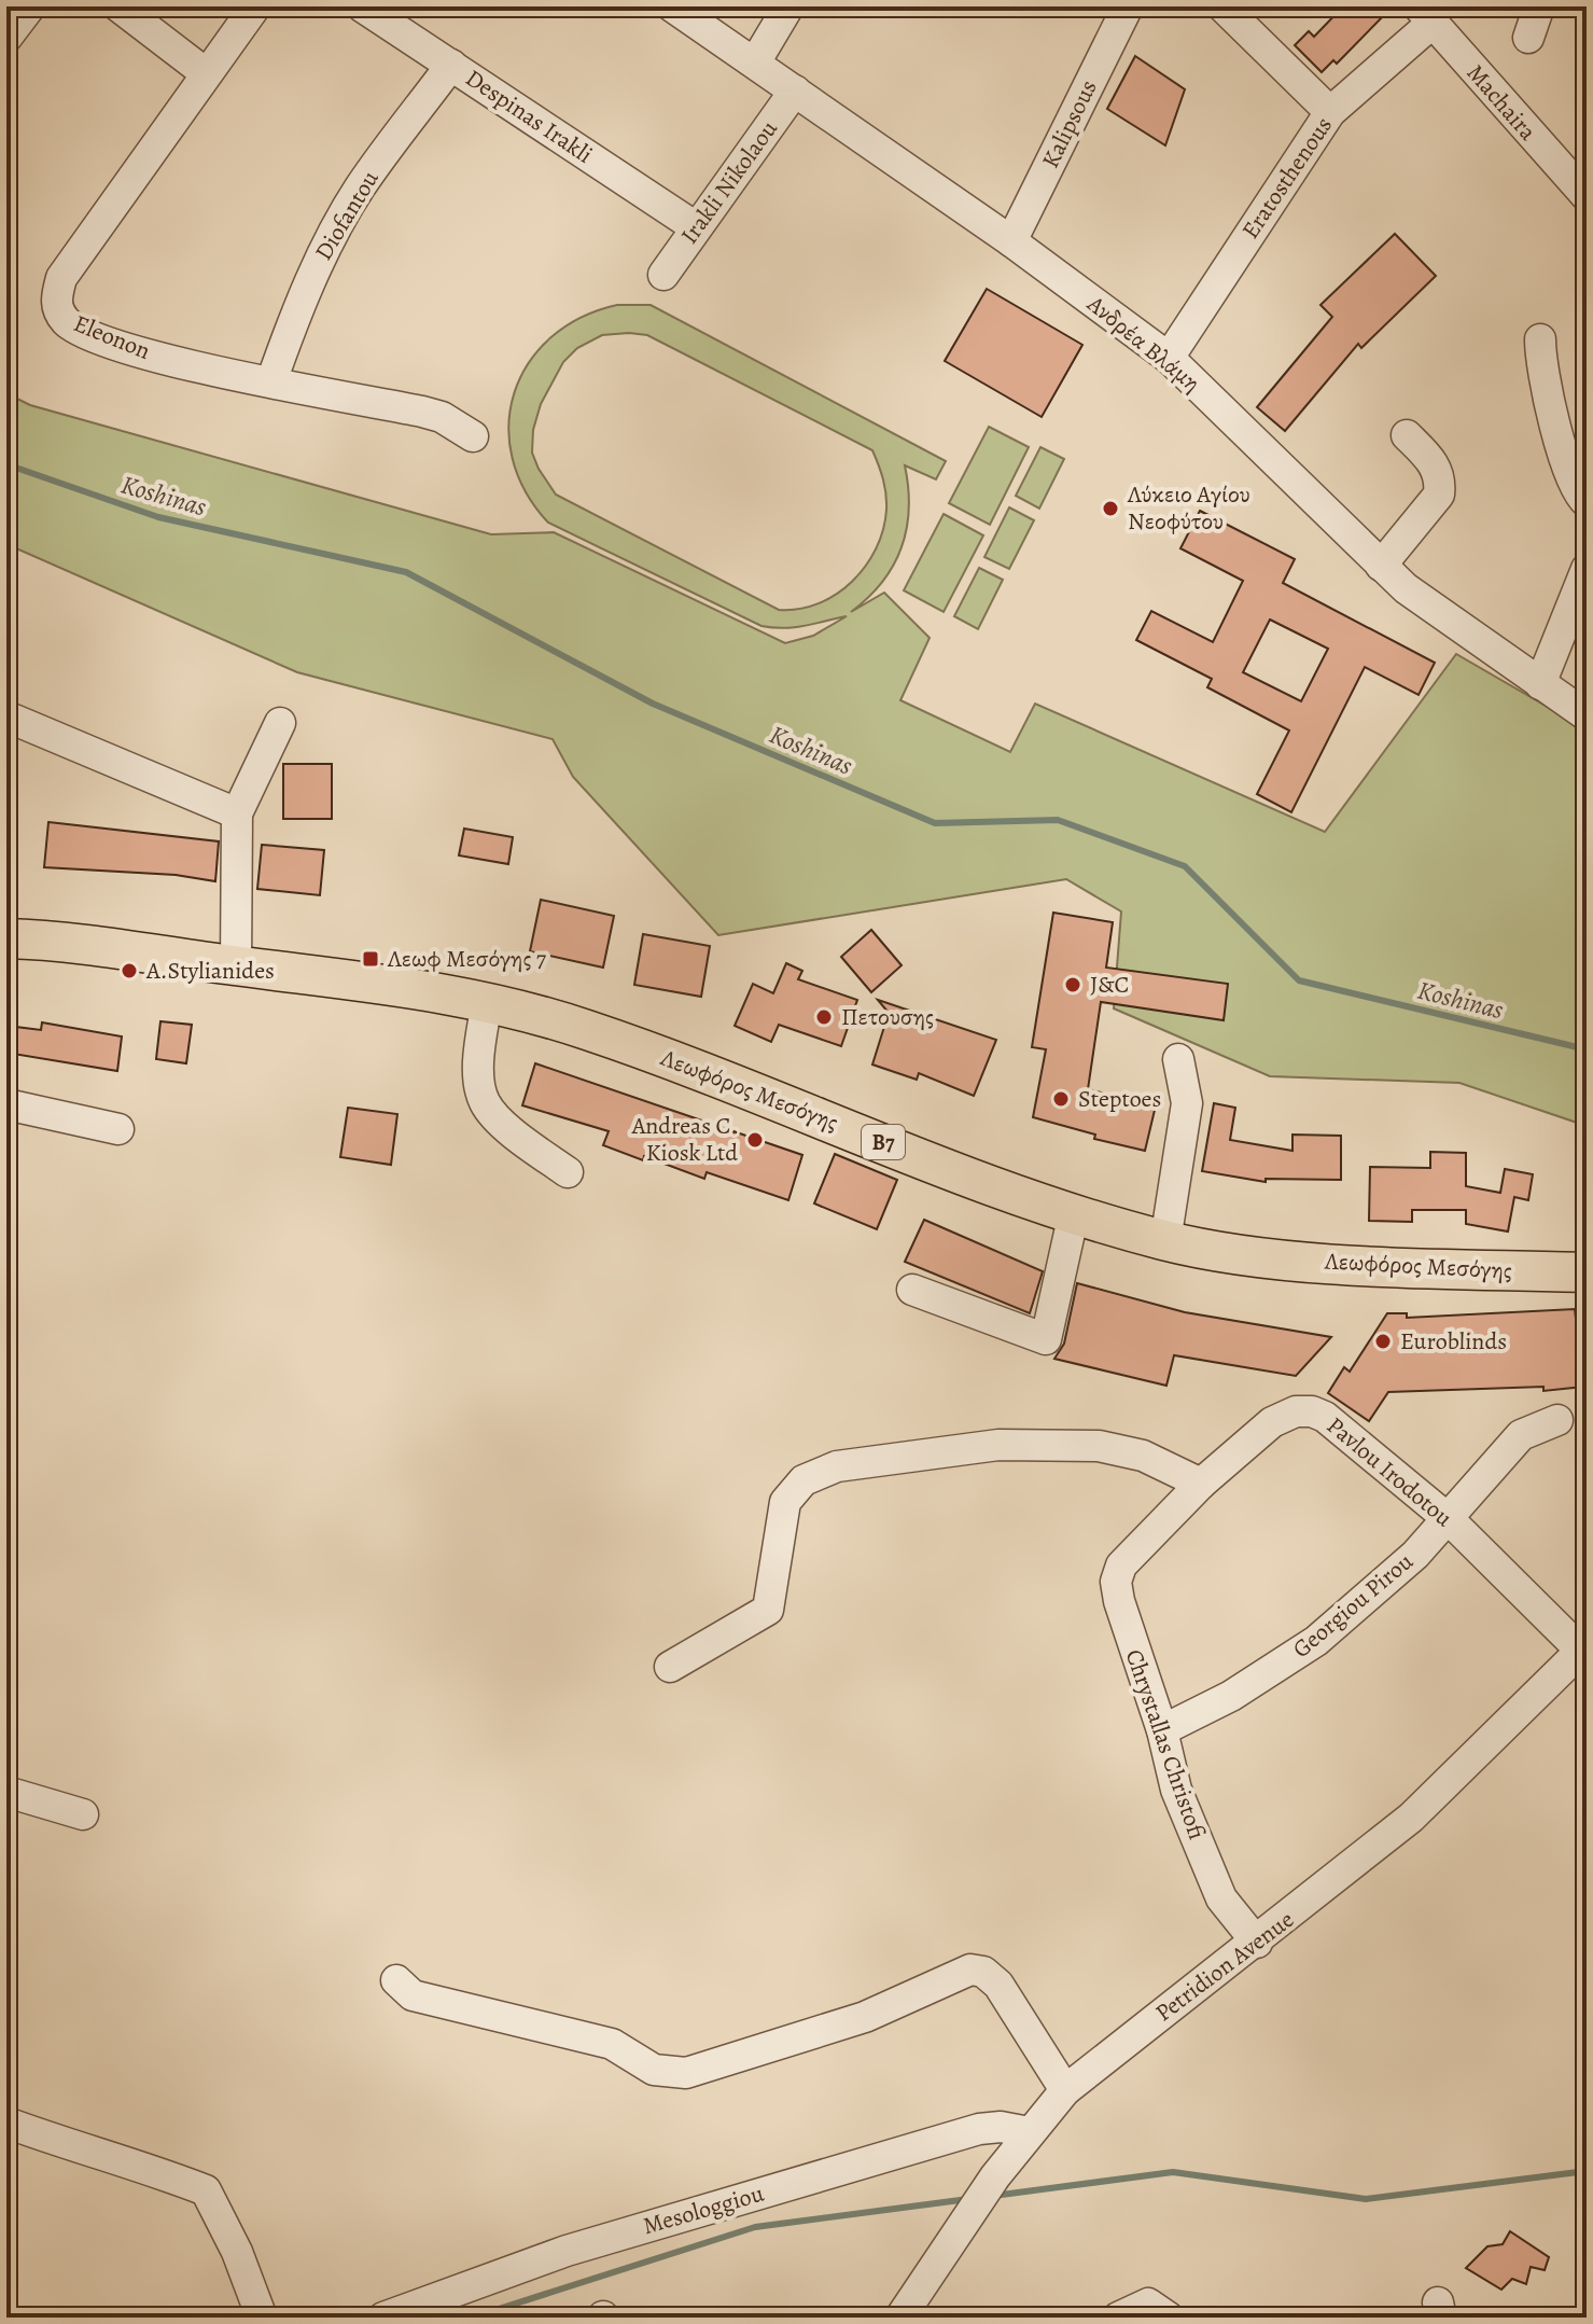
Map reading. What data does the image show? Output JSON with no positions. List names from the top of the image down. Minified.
{"streets":{"main road":["Λεωφόρος Μεσόγης","B7"],"street":["Machaira","Despinas Irakli","Kalipsous","Eratosthenous","Irakli Nikolaou","Diofantou","Eleonon","Ανδρέα Βλάμη","Pavlou Irodotou","Georgiou Pirou","Chrystallas Christofi","Petridion Avenue","Mesologgiou"]},"crossings":[["Machaira","Eratosthenous"],["Despinas Irakli","Irakli Nikolaou"],["Despinas Irakli","Diofantou"],["Kalipsous","Ανδρέα Βλάμη"],["Eratosthenous","Ανδρέα Βλάμη"],["Irakli Nikolaou","Ανδρέα Βλάμη"],["Diofantou","Eleonon"],["Pavlou Irodotou","Georgiou Pirou"],["Pavlou Irodotou","Chrystallas Christofi"],["Pavlou Irodotou","Petridion Avenue"],["Georgiou Pirou","Chrystallas Christofi"],["Chrystallas Christofi","Petridion Avenue"],["Petridion Avenue","Mesologgiou"]],"water":["Koshinas"],"places":{"other":["Λύκειο Αγίου Νεοφύτου","A.Stylianides","J&C","Πετουσης","Steptoes","Andreas C. Kiosk Ltd","Euroblinds"],"transit":["Λεωφ Μεσόγης 7"]}}
